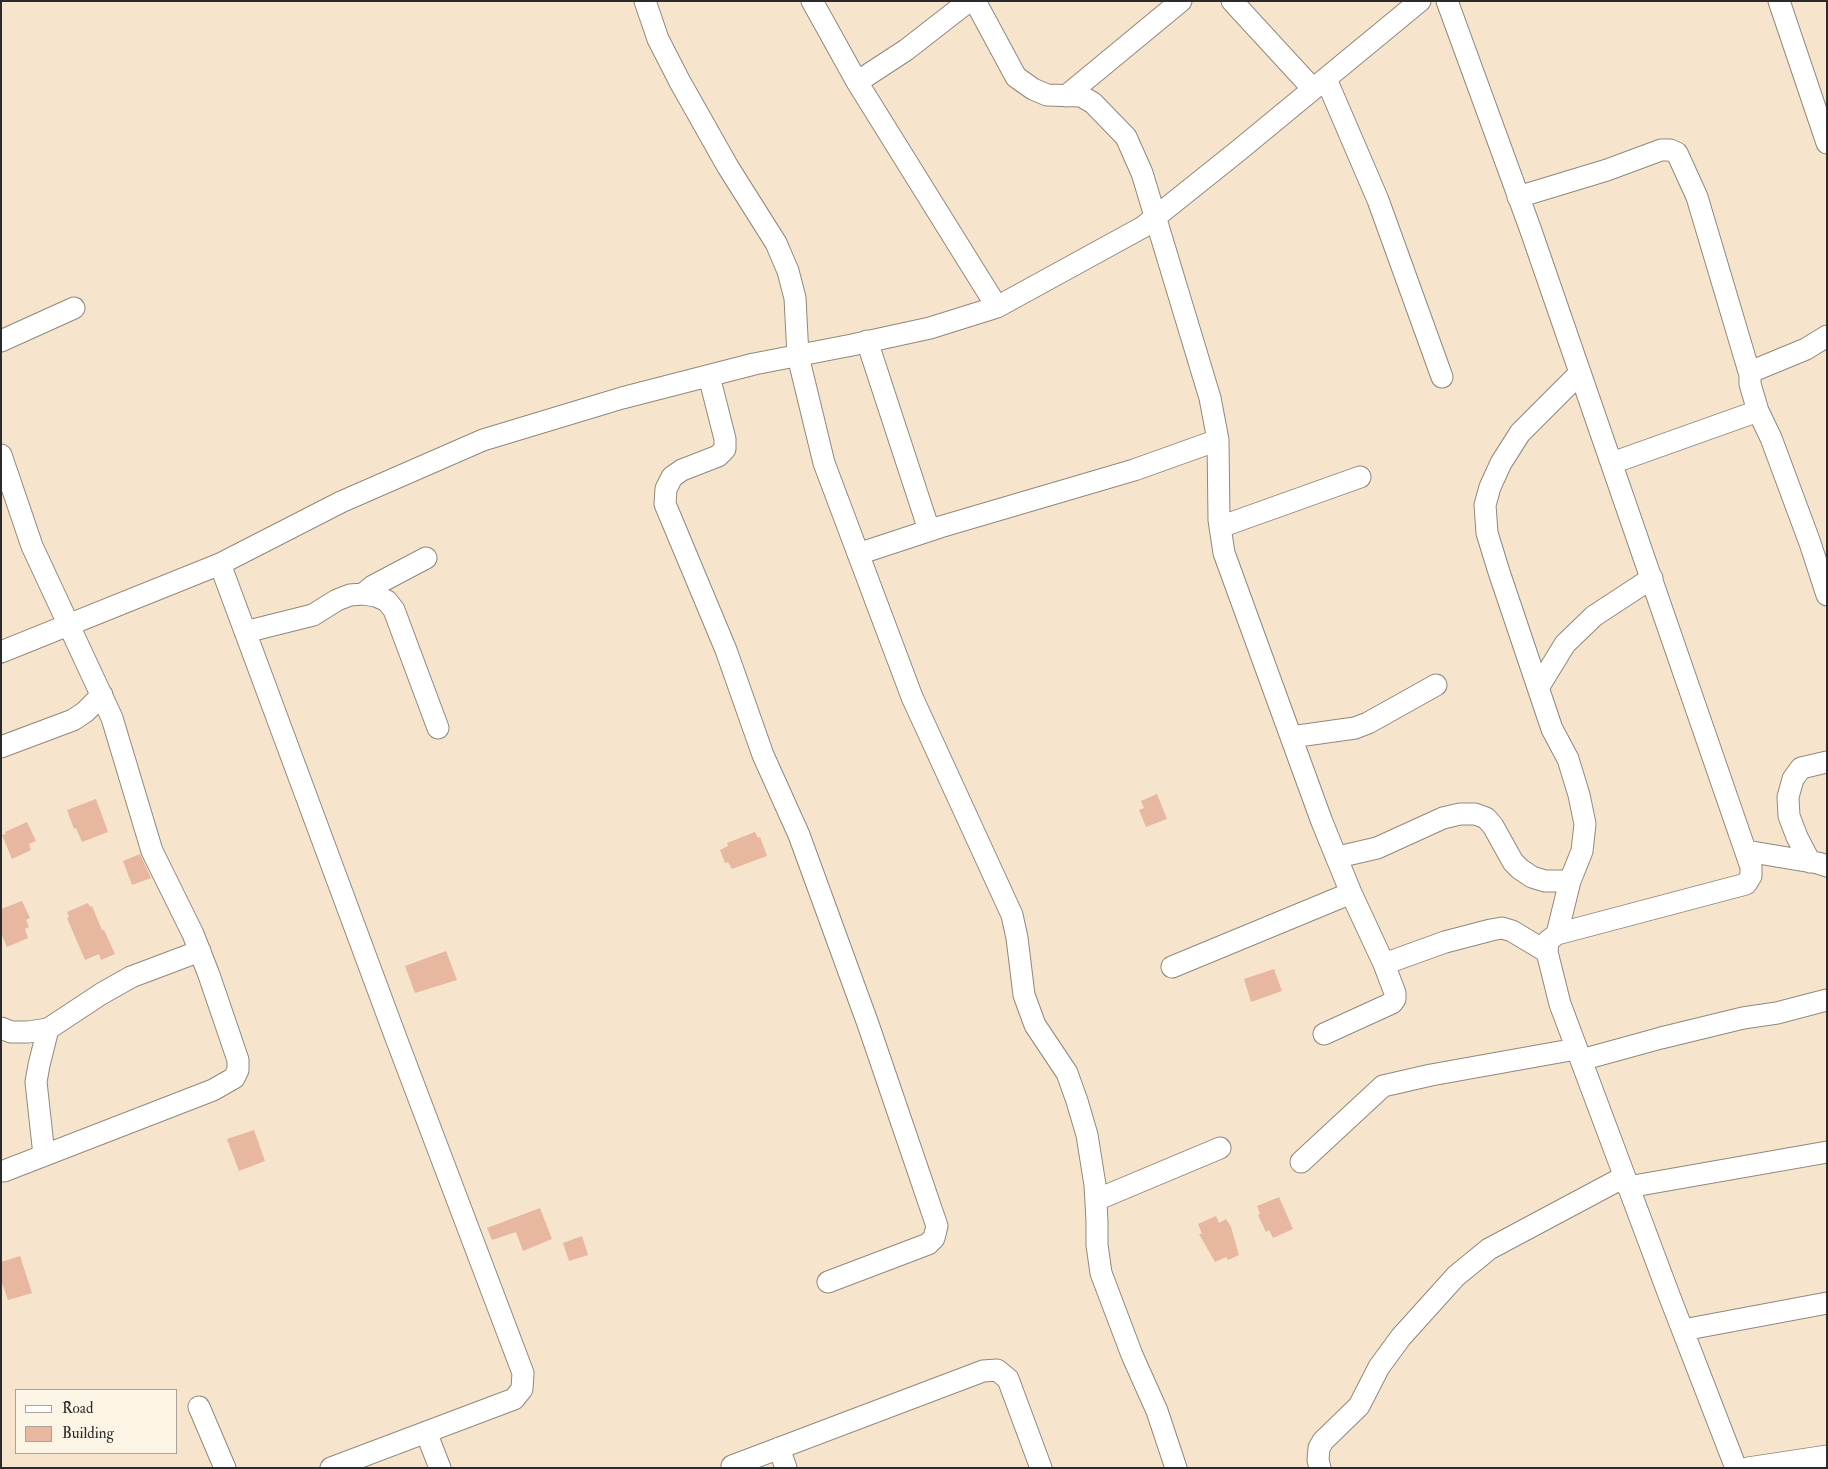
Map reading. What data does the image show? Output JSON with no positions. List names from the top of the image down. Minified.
{"legend":["Road","Building"]}
